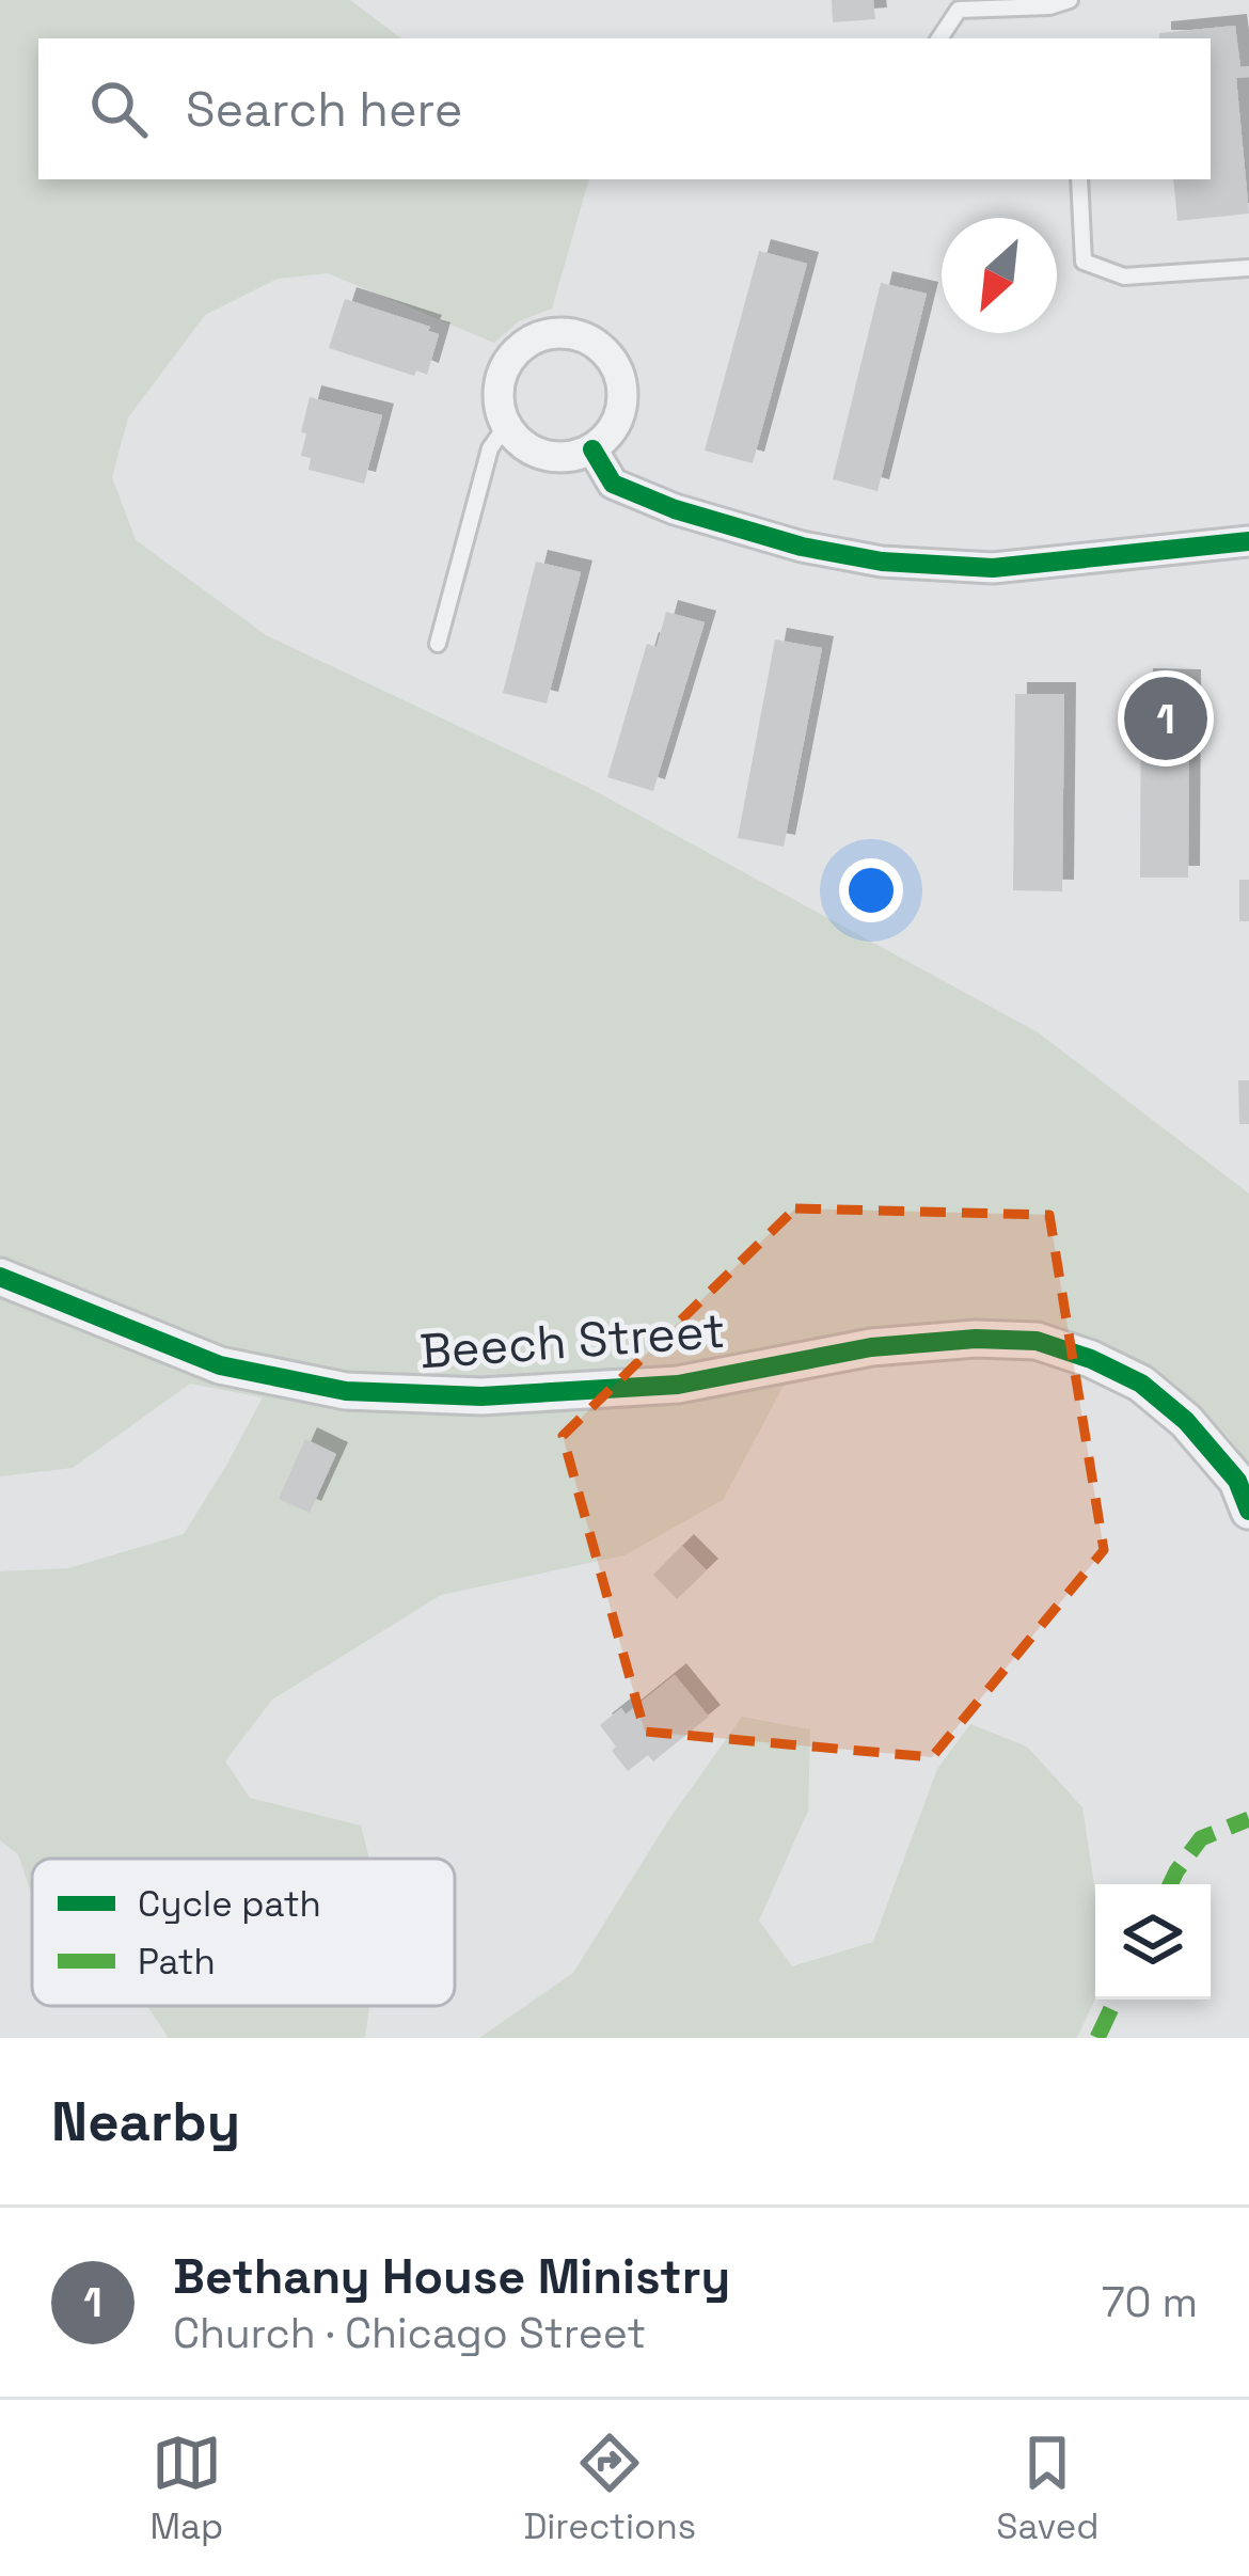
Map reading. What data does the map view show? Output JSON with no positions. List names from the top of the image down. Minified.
{"streets":{"street":["Beech Street"]},"legend":["Cycle path","Path"],"north":"bottom left","page":{"search":"Search here","pins":"1","heading":"Nearby","list":[{"mark":"1","name":"Bethany House Ministry","note":"Church · Chicago Street","value":"70 m"}],"nav":["Map","Directions","Saved"]}}
